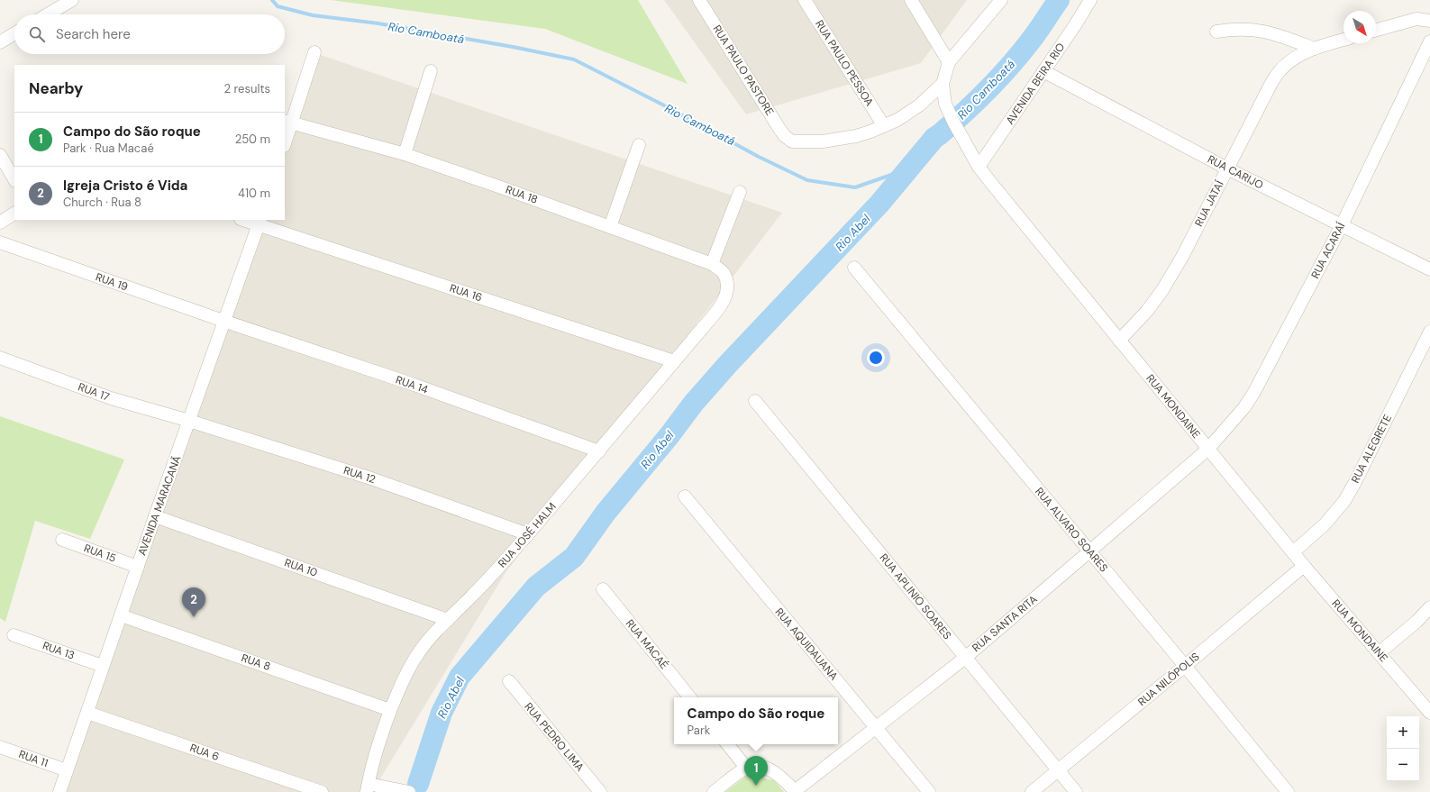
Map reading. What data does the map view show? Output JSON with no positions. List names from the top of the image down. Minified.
{"streets":{"street":["RUA PAULO PESSOA","RUA PAULO PASTORE","AVENIDA BEIRA RIO","RUA CARIJO","RUA 18","RUA JATAÍ","RUA ACARAÍ","RUA 19","RUA 16","RUA 14","RUA 17","RUA MONDAINE","RUA ALEGRETE","RUA 12","AVENIDA MARACANÃ","RUA ALVARO SOARES","RUA JOSÉ HALM","RUA 15","RUA 10","RUA APLINIO SOARES","RUA SANTA RITA","RUA MACAÉ","RUA AQUIDAUANA","RUA 13","RUA 8","RUA NILÓPOLIS","RUA PEDRO LIMA","RUA 6","RUA 11"]},"crossings":[["RUA PAULO PESSOA","RUA PAULO PASTORE"],["AVENIDA BEIRA RIO","RUA CARIJO"],["AVENIDA BEIRA RIO","RUA MONDAINE"],["RUA CARIJO","RUA JATAÍ"],["RUA CARIJO","RUA ACARAÍ"],["RUA 18","RUA JOSÉ HALM"],["RUA JATAÍ","RUA MONDAINE"],["RUA ACARAÍ","RUA MONDAINE"],["RUA ACARAÍ","RUA SANTA RITA"],["RUA 19","RUA 14"],["RUA 19","AVENIDA MARACANÃ"],["RUA 16","AVENIDA MARACANÃ"],["RUA 16","RUA JOSÉ HALM"],["RUA 14","AVENIDA MARACANÃ"],["RUA 14","RUA JOSÉ HALM"],["RUA 17","RUA 12"],["RUA 17","AVENIDA MARACANÃ"],["RUA MONDAINE","RUA ALEGRETE"],["RUA MONDAINE","RUA SANTA RITA"],["RUA MONDAINE","RUA NILÓPOLIS"],["RUA 12","AVENIDA MARACANÃ"],["RUA 12","RUA JOSÉ HALM"],["AVENIDA MARACANÃ","RUA 15"],["AVENIDA MARACANÃ","RUA 10"],["AVENIDA MARACANÃ","RUA 13"],["AVENIDA MARACANÃ","RUA 8"],["AVENIDA MARACANÃ","RUA 6"],["AVENIDA MARACANÃ","RUA 11"],["RUA ALVARO SOARES","RUA SANTA RITA"],["RUA ALVARO SOARES","RUA NILÓPOLIS"],["RUA JOSÉ HALM","RUA 10"],["RUA JOSÉ HALM","RUA 8"],["RUA APLINIO SOARES","RUA SANTA RITA"],["RUA APLINIO SOARES","RUA NILÓPOLIS"],["RUA SANTA RITA","RUA AQUIDAUANA"]],"water":["Rio Camboatá","Rio Abel"],"north":"bottom right","page":{"search":"Search here","heading":["Nearby","2 results"],"list":[{"mark":"1","name":"Campo do São roque","note":"Park · Rua Macaé","value":"250 m"},{"mark":"2","name":"Igreja Cristo é Vida","note":"Church · Rua 8","value":"410 m"}],"pins":["2","1"],"popup":["Campo do São roque","Park"],"map_buttons":["+","−"]}}
